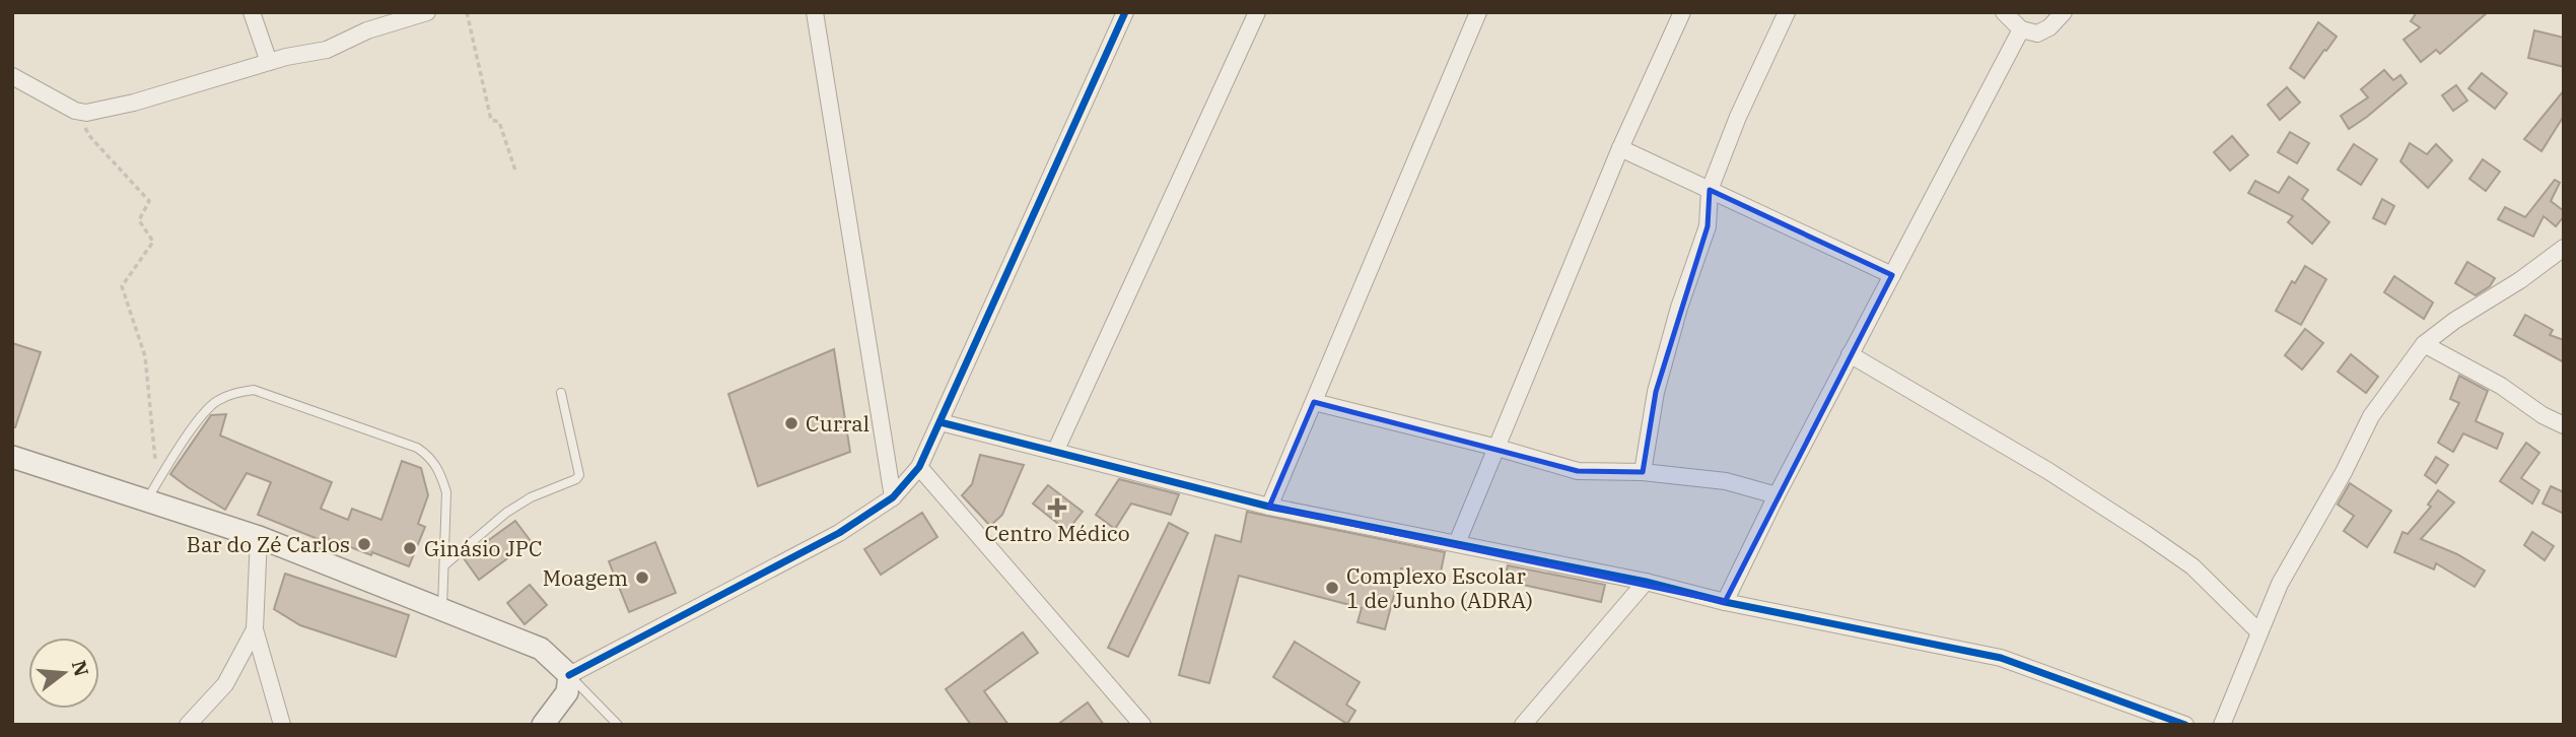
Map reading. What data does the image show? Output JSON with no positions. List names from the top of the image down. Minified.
{"places":{"other":["Curral","Bar do Zé Carlos","Ginásio JPC","Moagem","Complexo Escolar 1 de Junho (ADRA)"],"health":["Centro Médico"]},"north":"right"}
